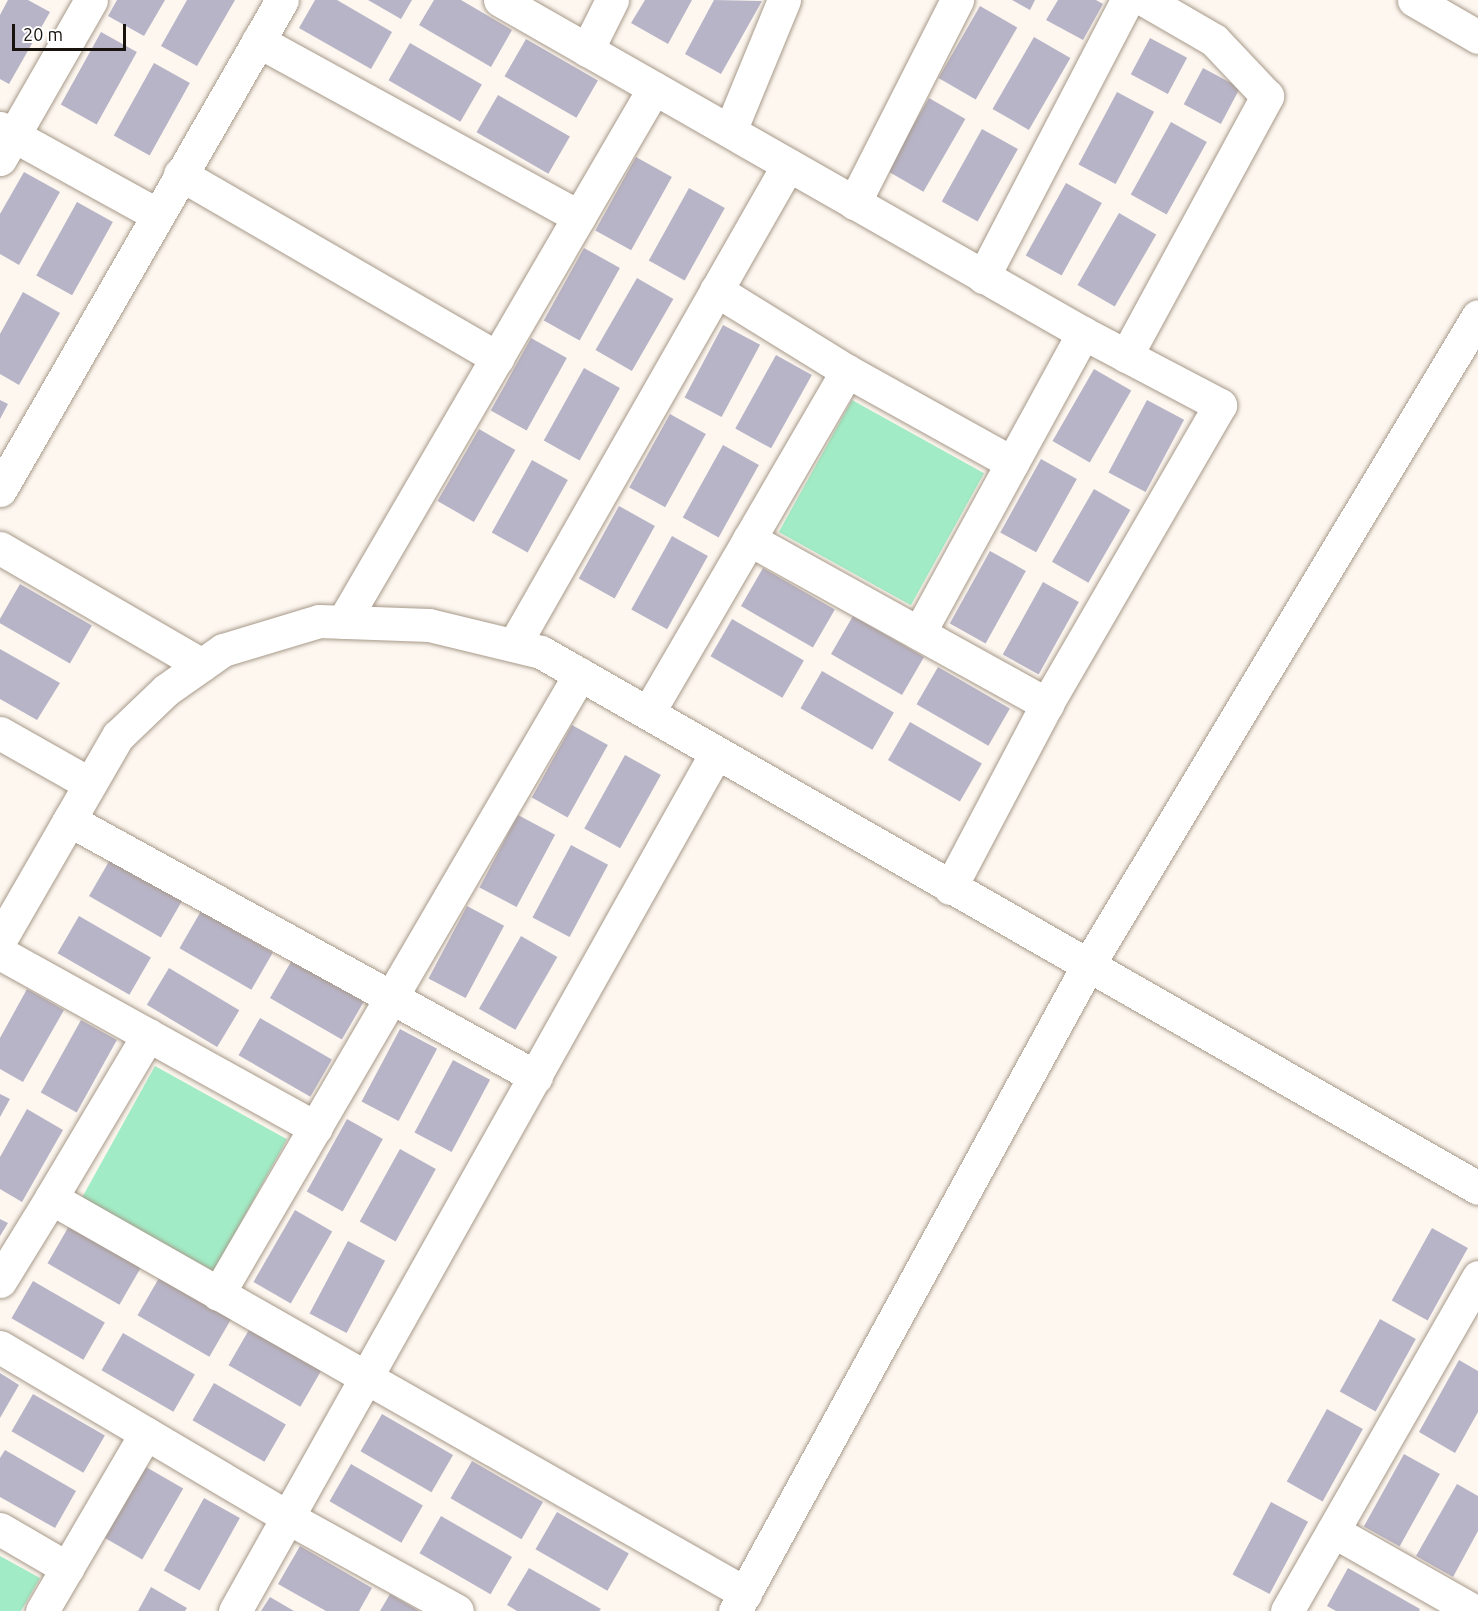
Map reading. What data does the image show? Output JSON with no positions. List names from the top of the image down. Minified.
{"scale_bar":"20 m"}
